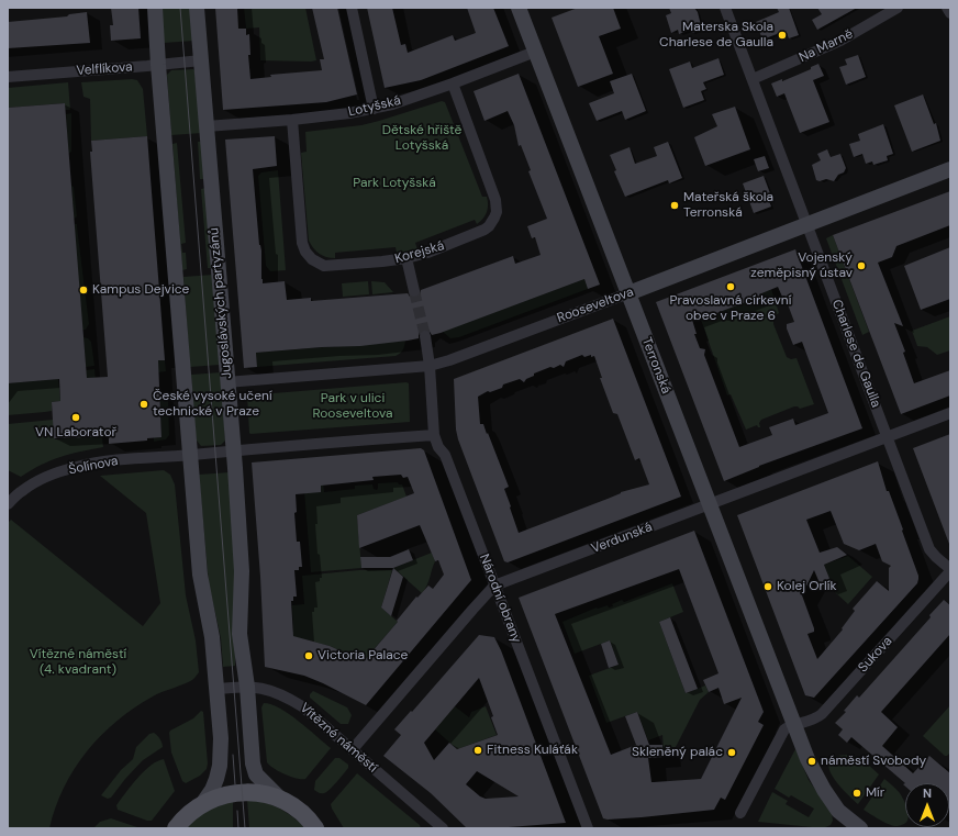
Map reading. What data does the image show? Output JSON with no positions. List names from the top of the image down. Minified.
{"streets":{"main road":["Jugoslávských partyzánů","Rooseveltova","Terronská"],"street":["Na Marně","Velflíkova","Lotyšská","Korejská","Charlese de Gaulla","Šolínova","Verdunská","Národní obrany","Sukova","Vítězné náměstí"]},"crossings":[["Na Marně","Charlese de Gaulla"],["Velflíkova","Jugoslávských partyzánů"],["Lotyšská","Korejská"],["Lotyšská","Jugoslávských partyzánů"],["Lotyšská","Terronská"],["Jugoslávských partyzánů","Rooseveltova"],["Jugoslávských partyzánů","Šolínova"],["Jugoslávských partyzánů","Vítězné náměstí"],["Rooseveltova","Charlese de Gaulla"],["Rooseveltova","Terronská"],["Rooseveltova","Národní obrany"],["Charlese de Gaulla","Verdunská"],["Charlese de Gaulla","Sukova"],["Terronská","Verdunská"],["Terronská","Sukova"],["Verdunská","Národní obrany"],["Verdunská","Vítězné náměstí"]],"parks":["Dětské hřiště Lotyšská","Park Lotyšská","Park v ulici Rooseveltova","Vítězné náměstí (4. kvadrant)"],"places":["Materska Skola Charlese de Gaulla","Mateřská škola Terronská","Vojenský zeměpisný ústav","Pravoslavná církevní obec v Praze 6","Kampus Dejvice","České vysoké učení technické v Praze","VN Laboratoř","Kolej Orlík","Victoria Palace","Fitness Kuláťák","Skleněný palác","náměstí Svobody","Mír"],"north":"top"}
